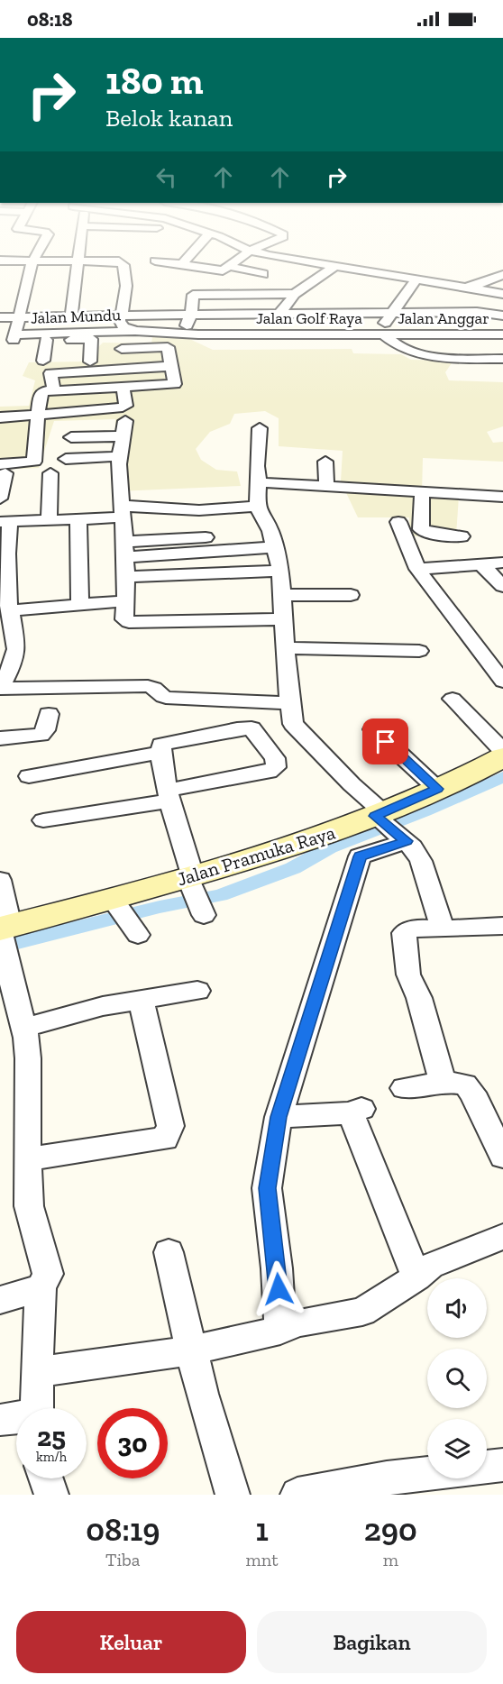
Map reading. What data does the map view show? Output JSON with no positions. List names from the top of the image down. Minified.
{"streets":{"street":["Jalan Mundu","Jalan Golf Raya","Jalan Anggar","Jalan Pramuka Raya"]},"crossings":[["Jalan Mundu","Jalan Golf Raya"],["Jalan Golf Raya","Jalan Anggar"]],"page":{"status":"08:18","turn":["180 m","Belok kanan"],"speed":"25 km/h","limit":"30","eta":["08:19","Tiba","1","mnt","290","m"],"buttons":["Keluar","Bagikan"]}}
